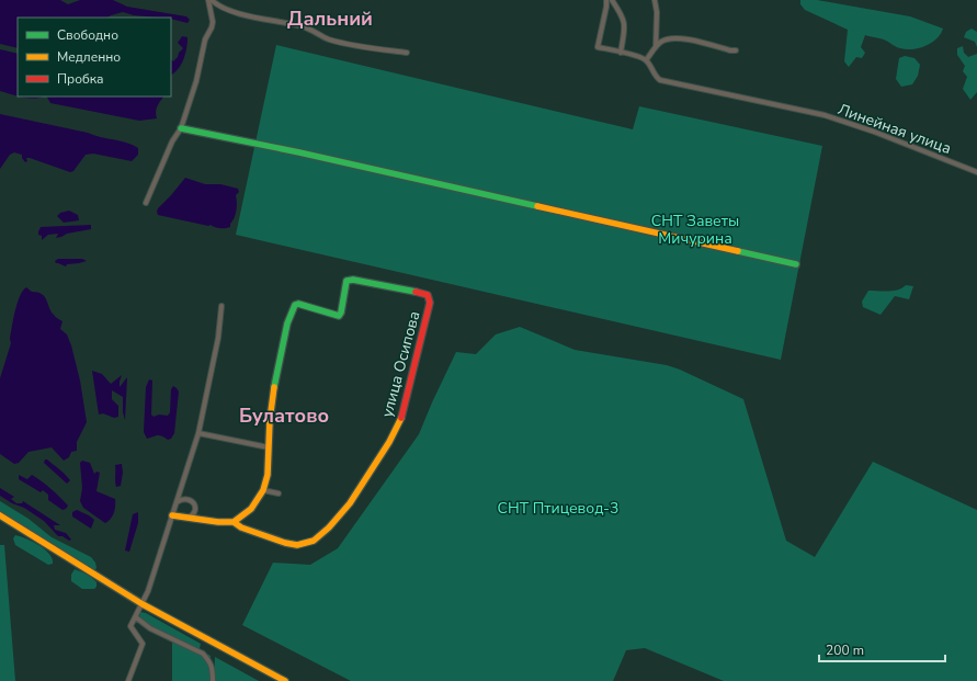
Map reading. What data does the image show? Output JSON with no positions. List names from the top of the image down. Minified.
{"streets":{"street":["Линейная улица","улица Осипова"]},"districts":["Дальний","Булатово"],"parks":["СНТ Заветы Мичурина","СНТ Птицевод-3"],"legend":["Свободно","Медленно","Пробка"],"scale_bar":"200 m"}
